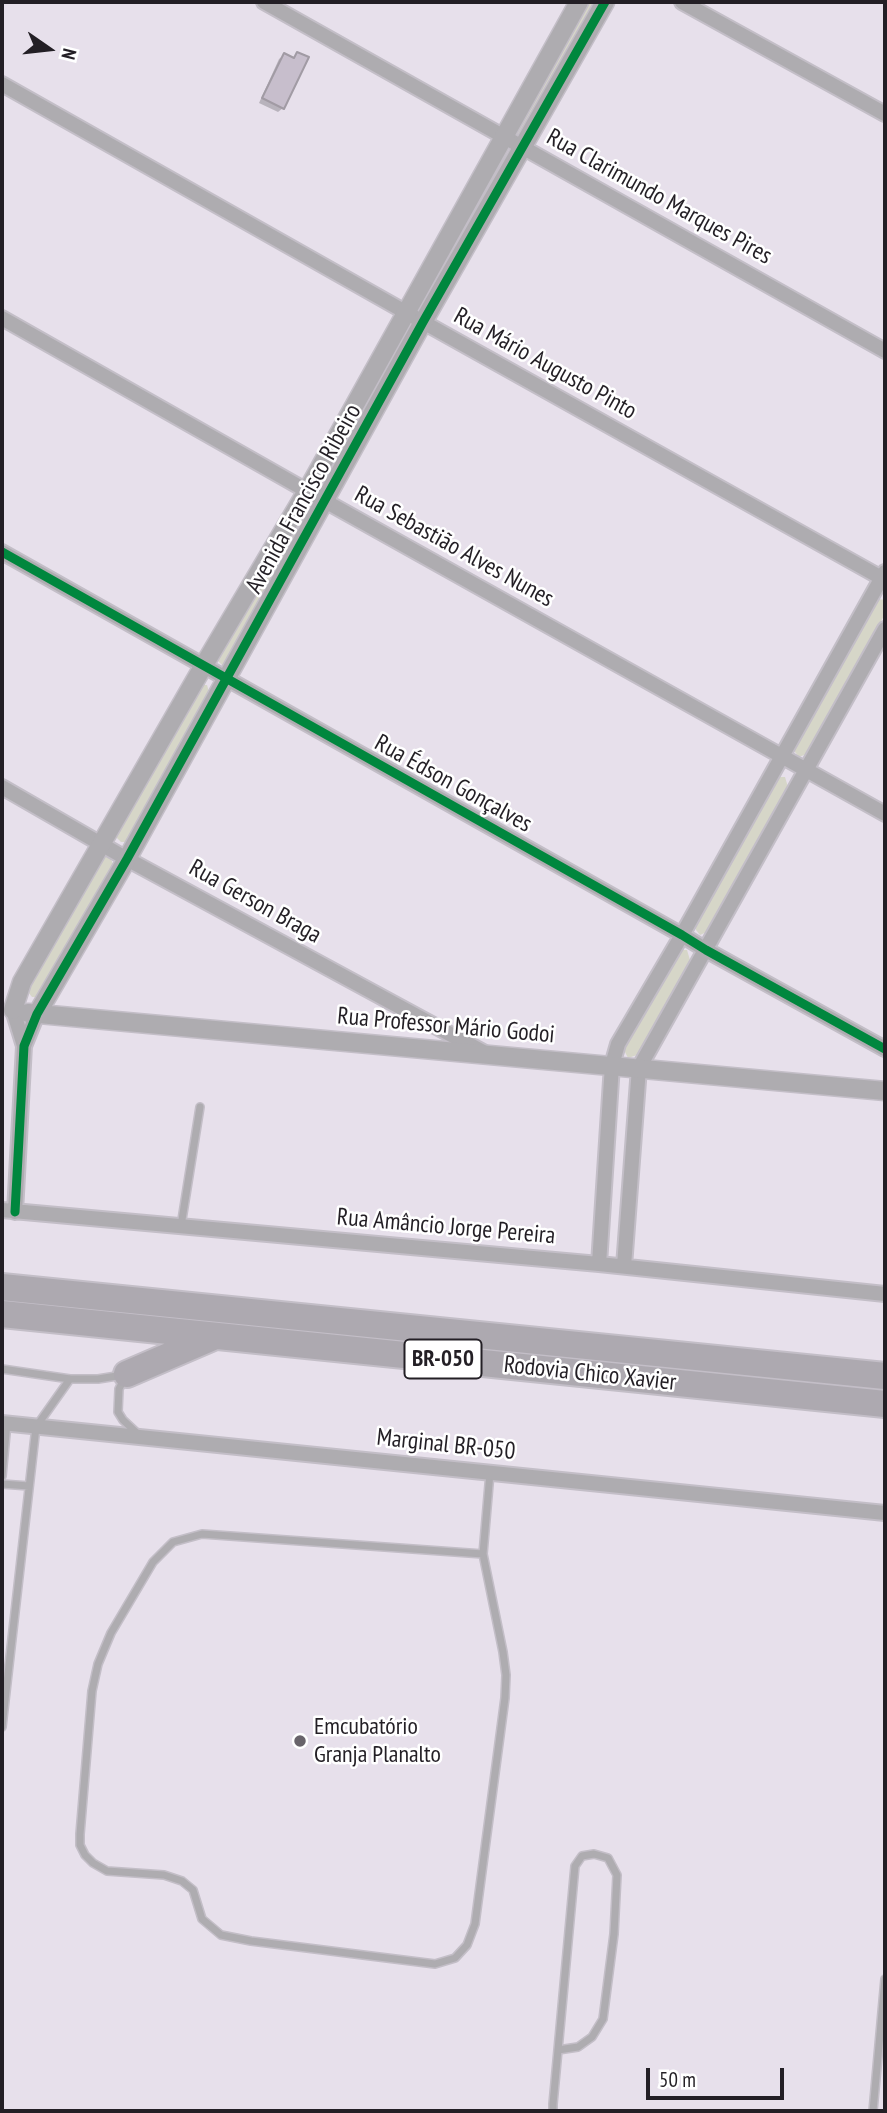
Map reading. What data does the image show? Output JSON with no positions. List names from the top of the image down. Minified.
{"streets":{"highway":["BR-050","Rodovia Chico Xavier"],"street":["Rua Clarimundo Marques Pires","Rua Mário Augusto Pinto","Avenida Francisco Ribeiro","Rua Sebastião Alves Nunes","Rua Édson Gonçalves","Rua Gerson Braga","Rua Professor Mário Godoi","Rua Amâncio Jorge Pereira","Marginal BR-050"]},"crossings":[["Rua Clarimundo Marques Pires","Avenida Francisco Ribeiro"],["Rua Mário Augusto Pinto","Avenida Francisco Ribeiro"],["Avenida Francisco Ribeiro","Rua Sebastião Alves Nunes"],["Avenida Francisco Ribeiro","Rua Édson Gonçalves"],["Avenida Francisco Ribeiro","Rua Gerson Braga"],["Avenida Francisco Ribeiro","Rua Professor Mário Godoi"],["Rua Gerson Braga","Rua Professor Mário Godoi"]],"places":["Emcubatório Granja Planalto"],"scale_bar":"50 m","north":"right"}
